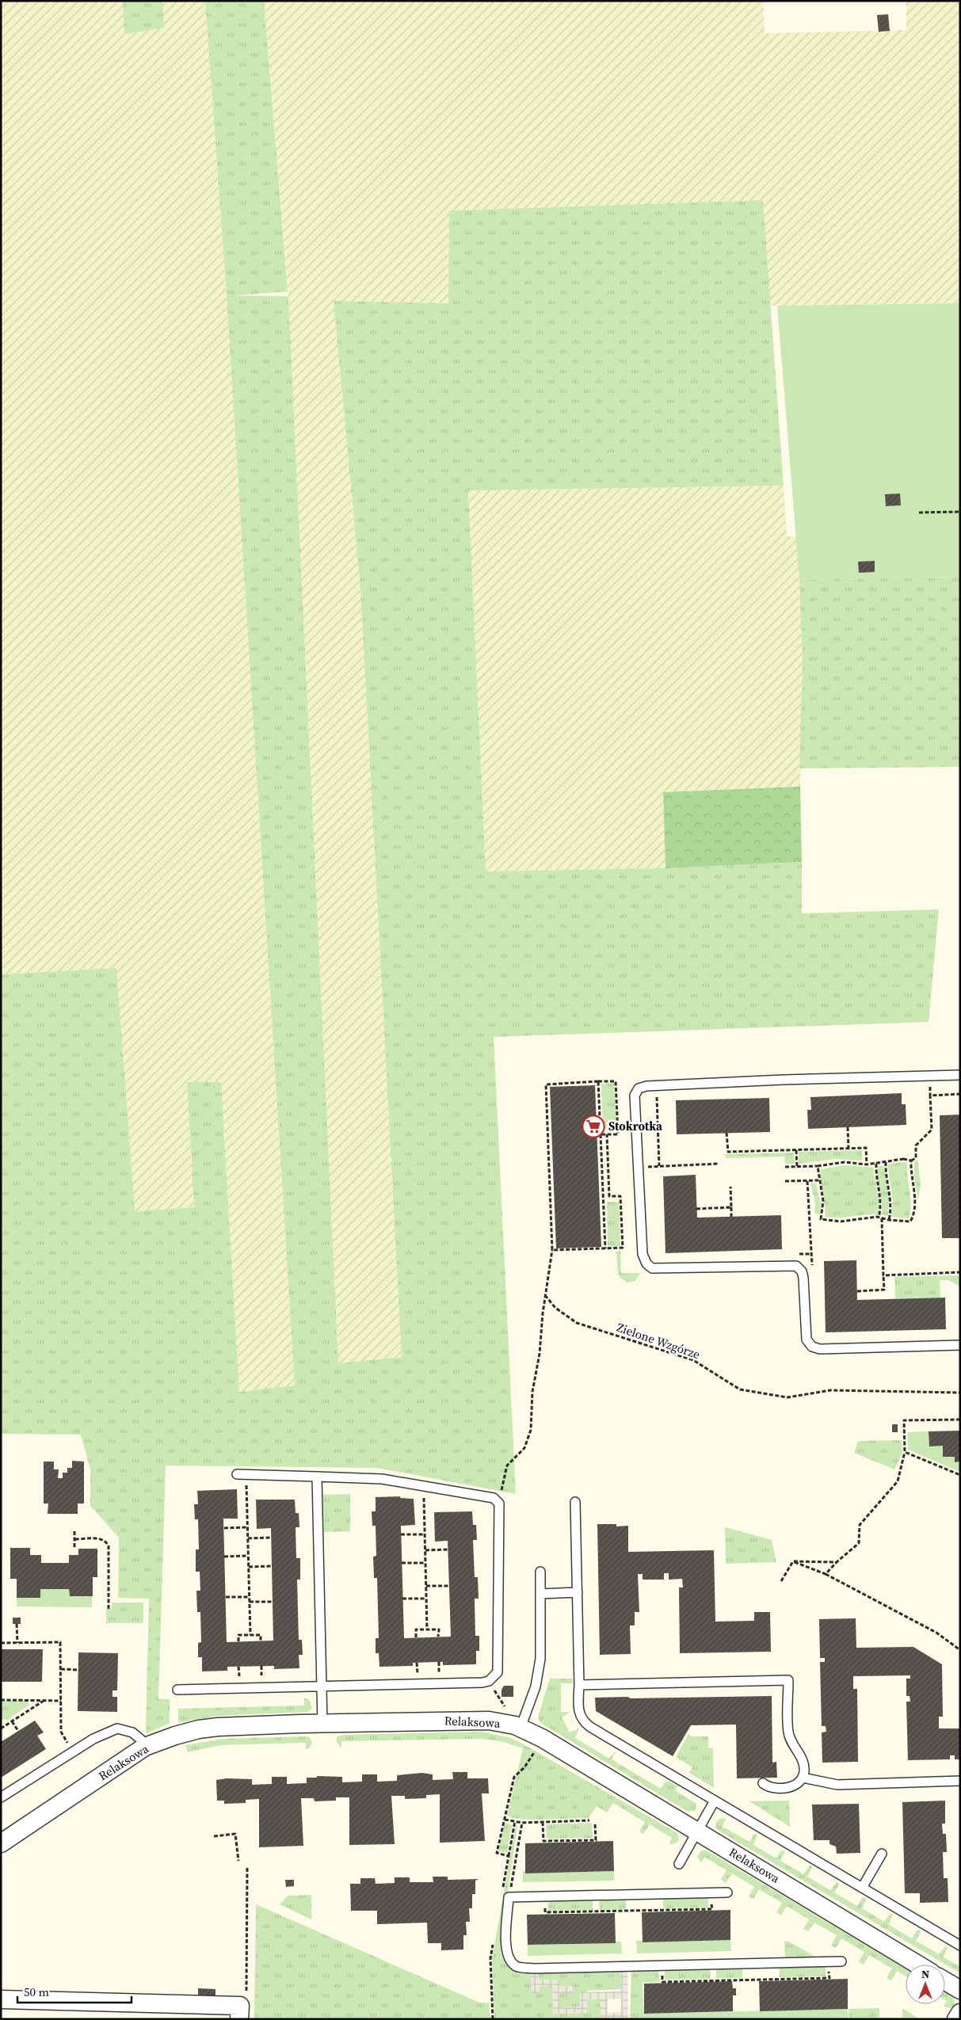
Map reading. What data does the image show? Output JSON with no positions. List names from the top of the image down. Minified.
{"streets":{"street":["Relaksowa"],"path":["Zielone Wzgórze"]},"places":{"supermarket":["Stokrotka"]},"scale_bar":"50 m","north":"top"}
